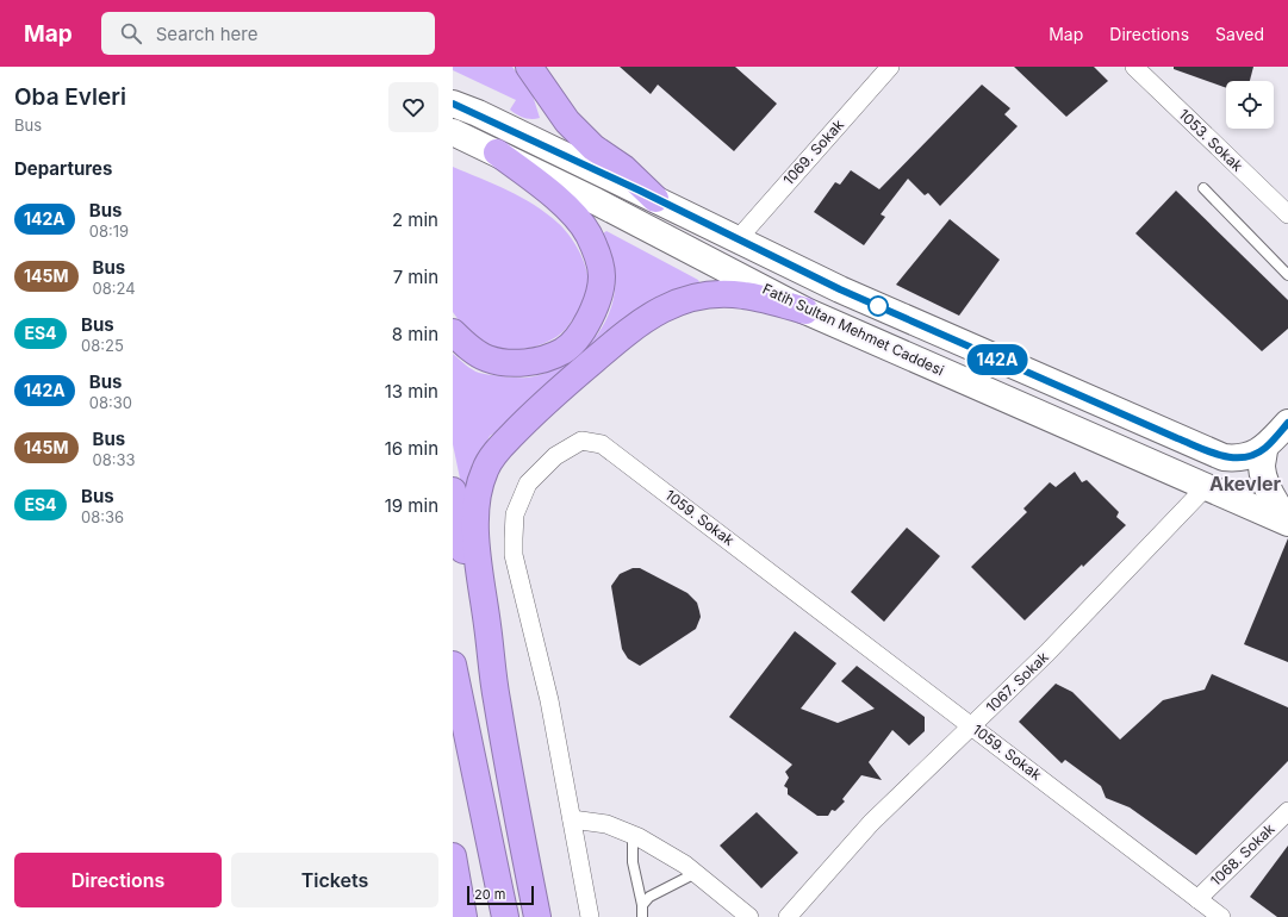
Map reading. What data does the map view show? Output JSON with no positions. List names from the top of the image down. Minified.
{"streets":{"main road":["Fatih Sultan Mehmet Caddesi"],"street":["1053. Sokak","1069. Sokak","1059. Sokak","1067. Sokak","1068. Sokak"]},"crossings":[["Fatih Sultan Mehmet Caddesi","1067. Sokak"],["1059. Sokak","1067. Sokak"],["1059. Sokak","1068. Sokak"]],"districts":["Akevler"],"lines":["bus line 142A"],"scale_bar":"20 m","page":{"header":"Map","search":"Search here","nav":["Map","Directions","Saved"],"heading":[["Oba Evleri","Bus"],"Departures"],"on_map":"142A","list":[{"mark":"142A","name":"Bus","note":"08:19","value":"2 min"},{"mark":"145M","name":"Bus","note":"08:24","value":"7 min"},{"mark":"ES4","name":"Bus","note":"08:25","value":"8 min"},{"mark":"142A","name":"Bus","note":"08:30","value":"13 min"},{"mark":"145M","name":"Bus","note":"08:33","value":"16 min"},{"mark":"ES4","name":"Bus","note":"08:36","value":"19 min"}],"buttons":["Directions","Tickets"],"scale":"20 m"}}
